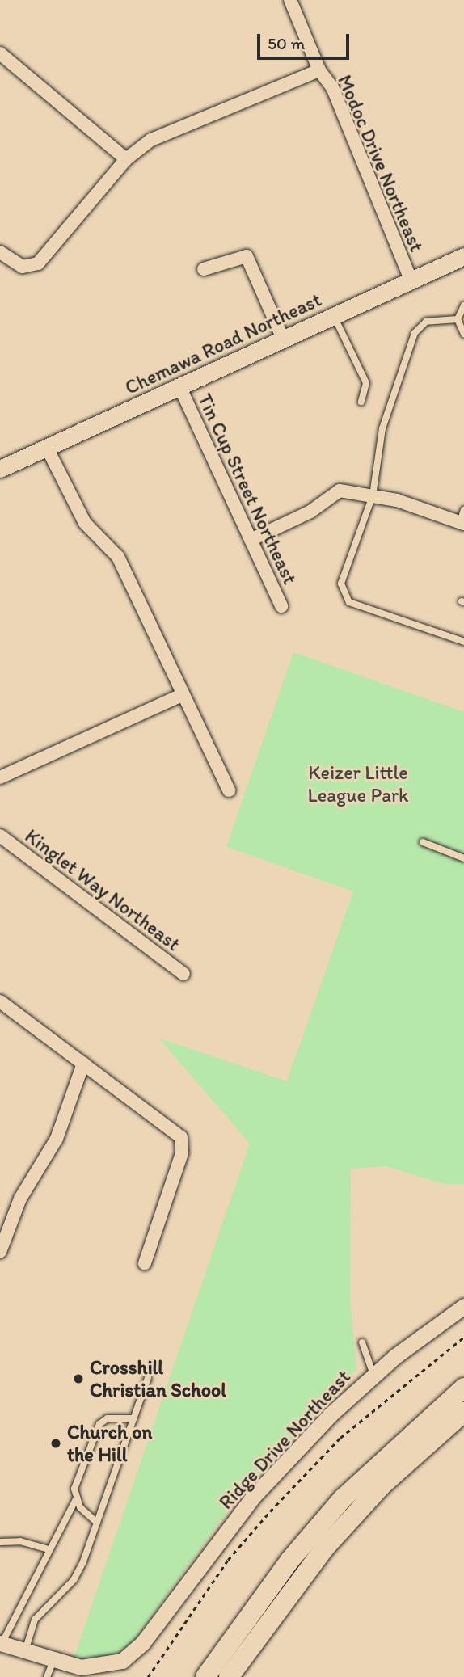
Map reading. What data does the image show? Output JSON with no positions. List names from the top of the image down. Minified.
{"streets":{"main road":["Chemawa Road Northeast"],"street":["Modoc Drive Northeast","Tin Cup Street Northeast","Kinglet Way Northeast","Ridge Drive Northeast"]},"crossings":[["Modoc Drive Northeast","Chemawa Road Northeast"],["Chemawa Road Northeast","Tin Cup Street Northeast"]],"parks":["Keizer Little League Park"],"places":["Crosshill Christian School","Church on the Hill"],"scale_bar":"50 m"}
